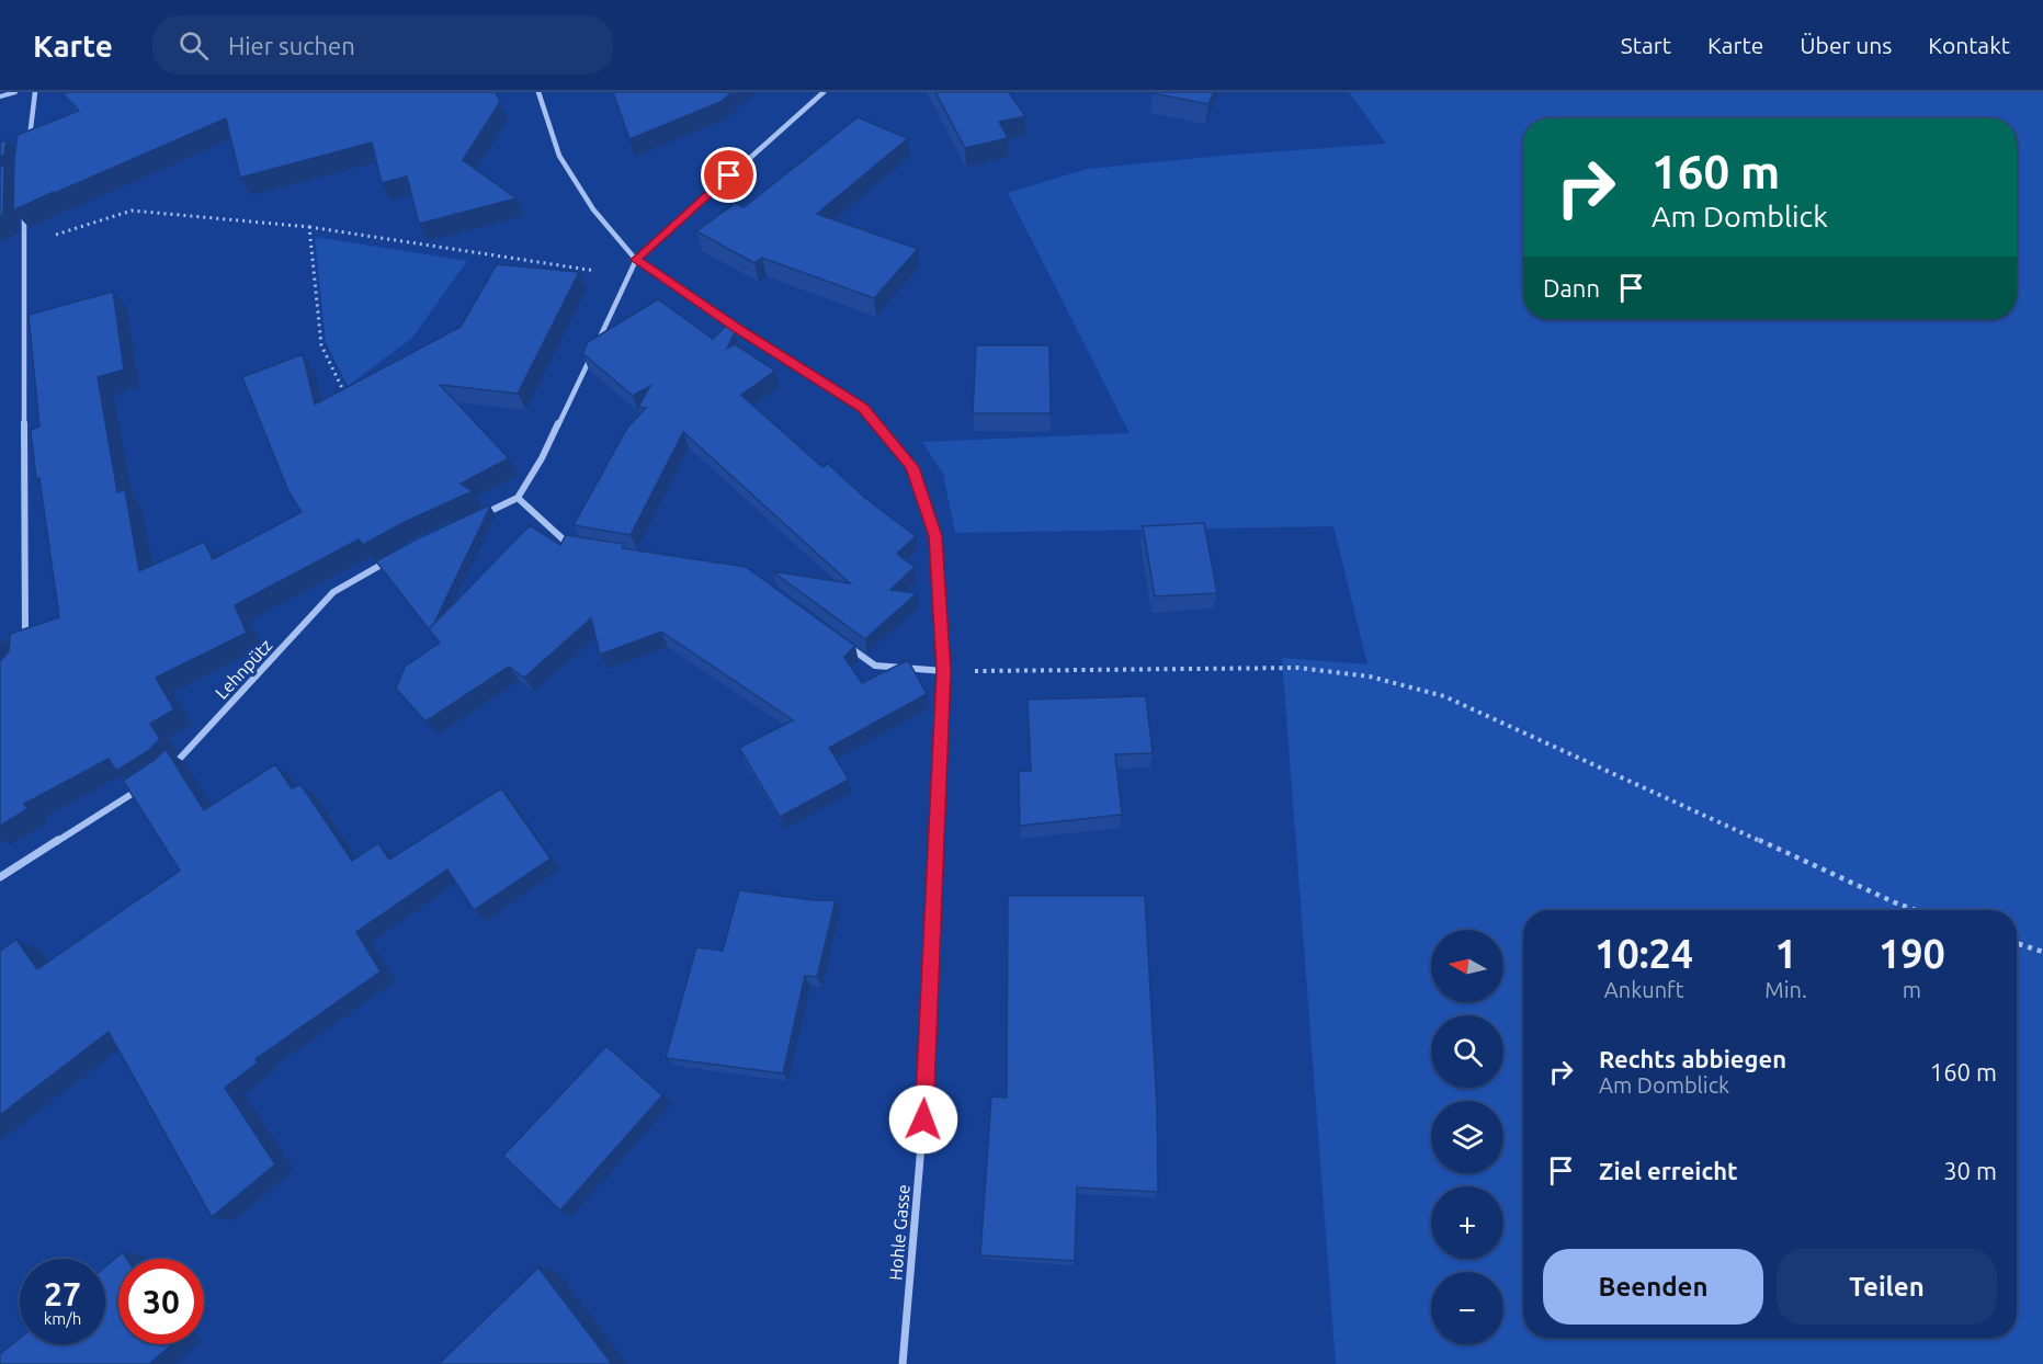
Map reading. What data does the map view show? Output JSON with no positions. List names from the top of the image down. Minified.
{"streets":{"street":["Lehnpütz","Hohle Gasse"]},"north":"left","page":{"header":"Karte","search":"Hier suchen","nav":["Start","Karte","Über uns","Kontakt"],"turn":["160 m","Am Domblick"],"then":"Dann","eta":["10:24","Ankunft","1","Min.","190","m"],"map_buttons":["+","−"],"list":[{"name":"Rechts abbiegen","note":"Am Domblick","value":"160 m"},{"name":"Ziel erreicht","value":"30 m"}],"buttons":["Beenden","Teilen"],"speed":"27 km/h","limit":"30"}}
